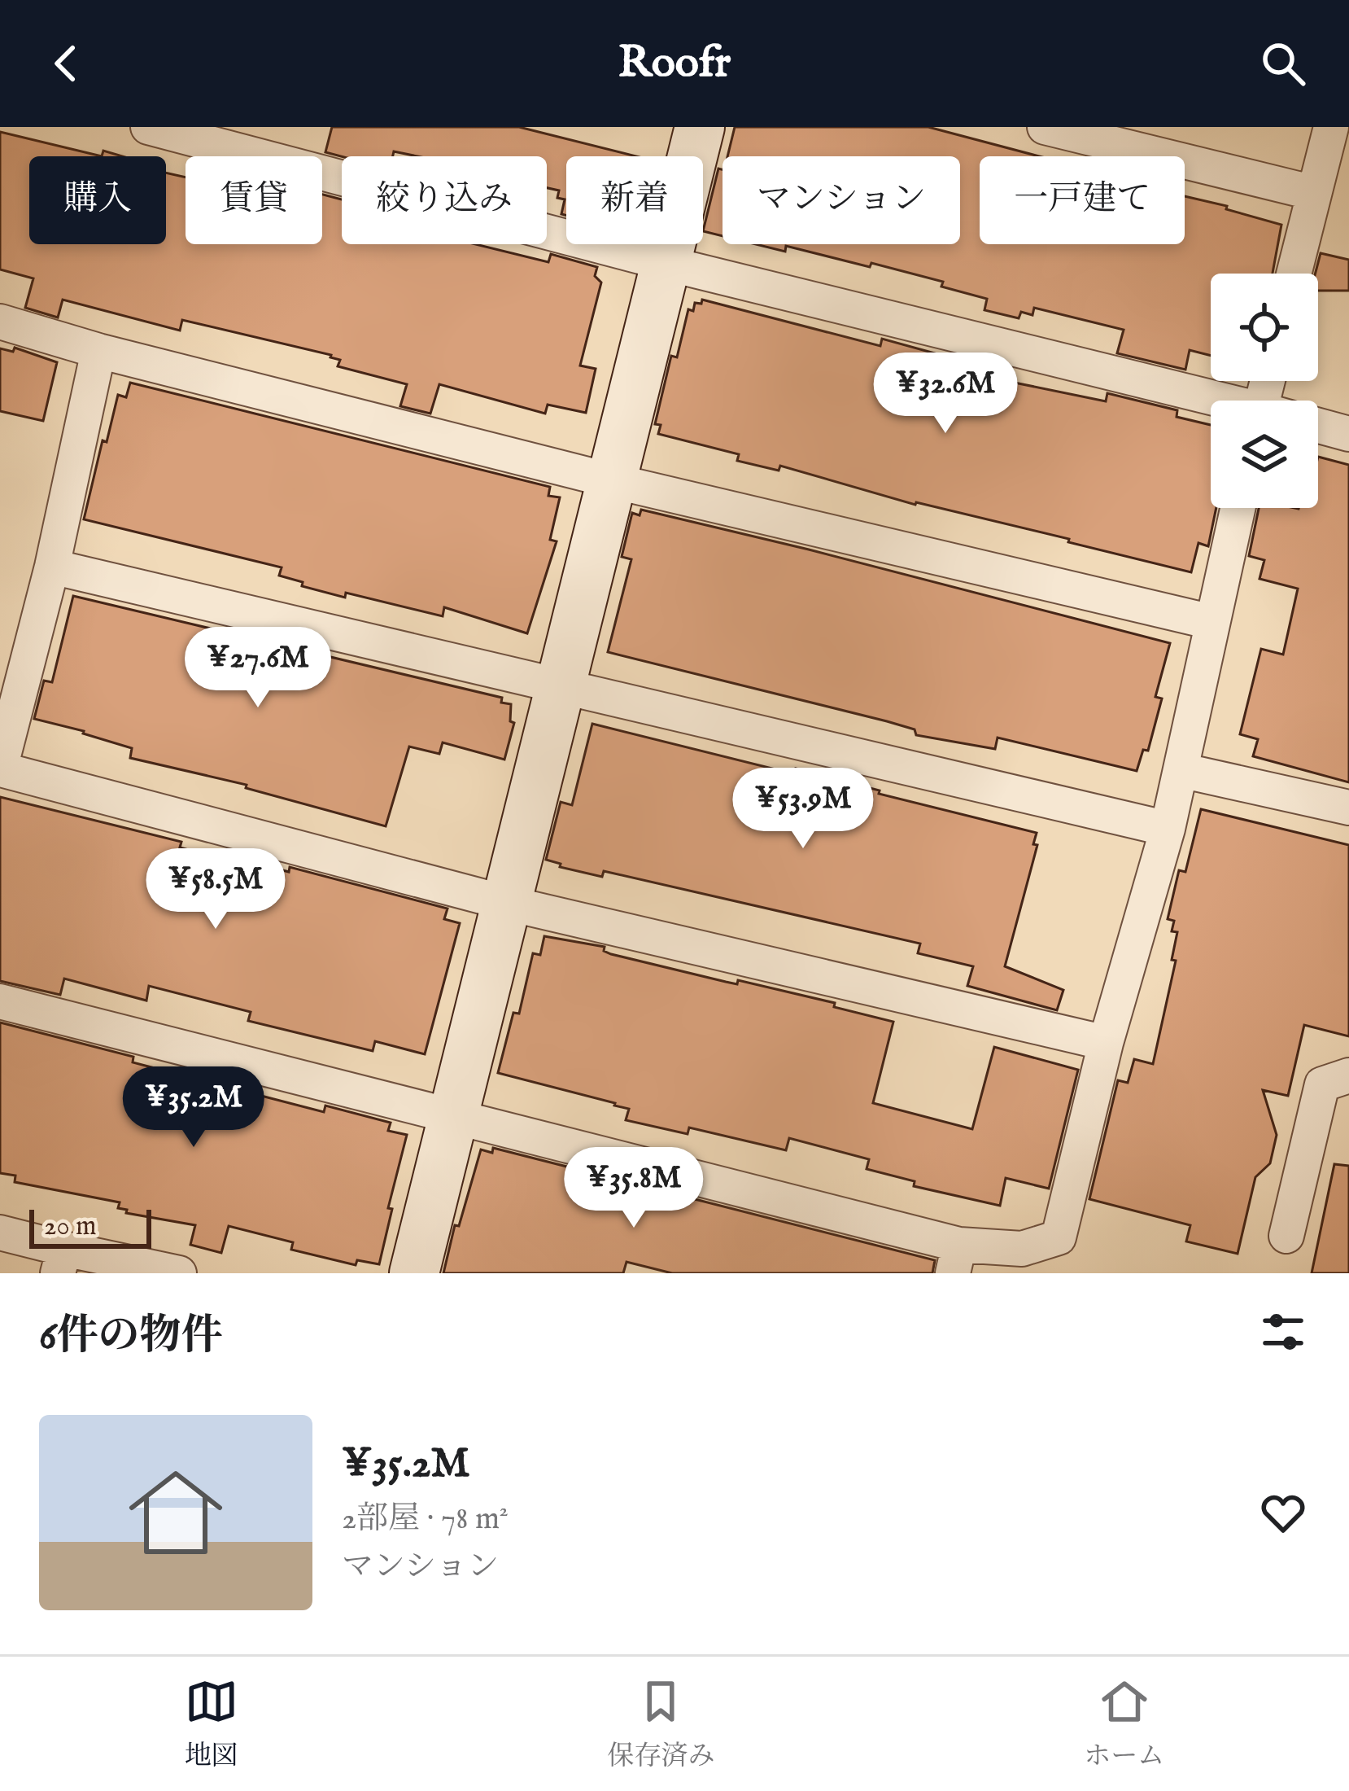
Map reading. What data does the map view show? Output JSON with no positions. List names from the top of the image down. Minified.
{"scale_bar":"20 m","page":{"header":"Roofr","chip":["購入","賃貸","絞り込み","新着","マンション","一戸建て"],"price":["¥32.6M","¥27.6M","¥53.9M","¥58.5M","¥35.2M","¥35.8M"],"scale":"20 m","heading":"6件の物件","list":[{"name":"¥35.2M","note":"2部屋 · 78 m² · マンション"}],"tabs":["地図","保存済み","ホーム"]}}
